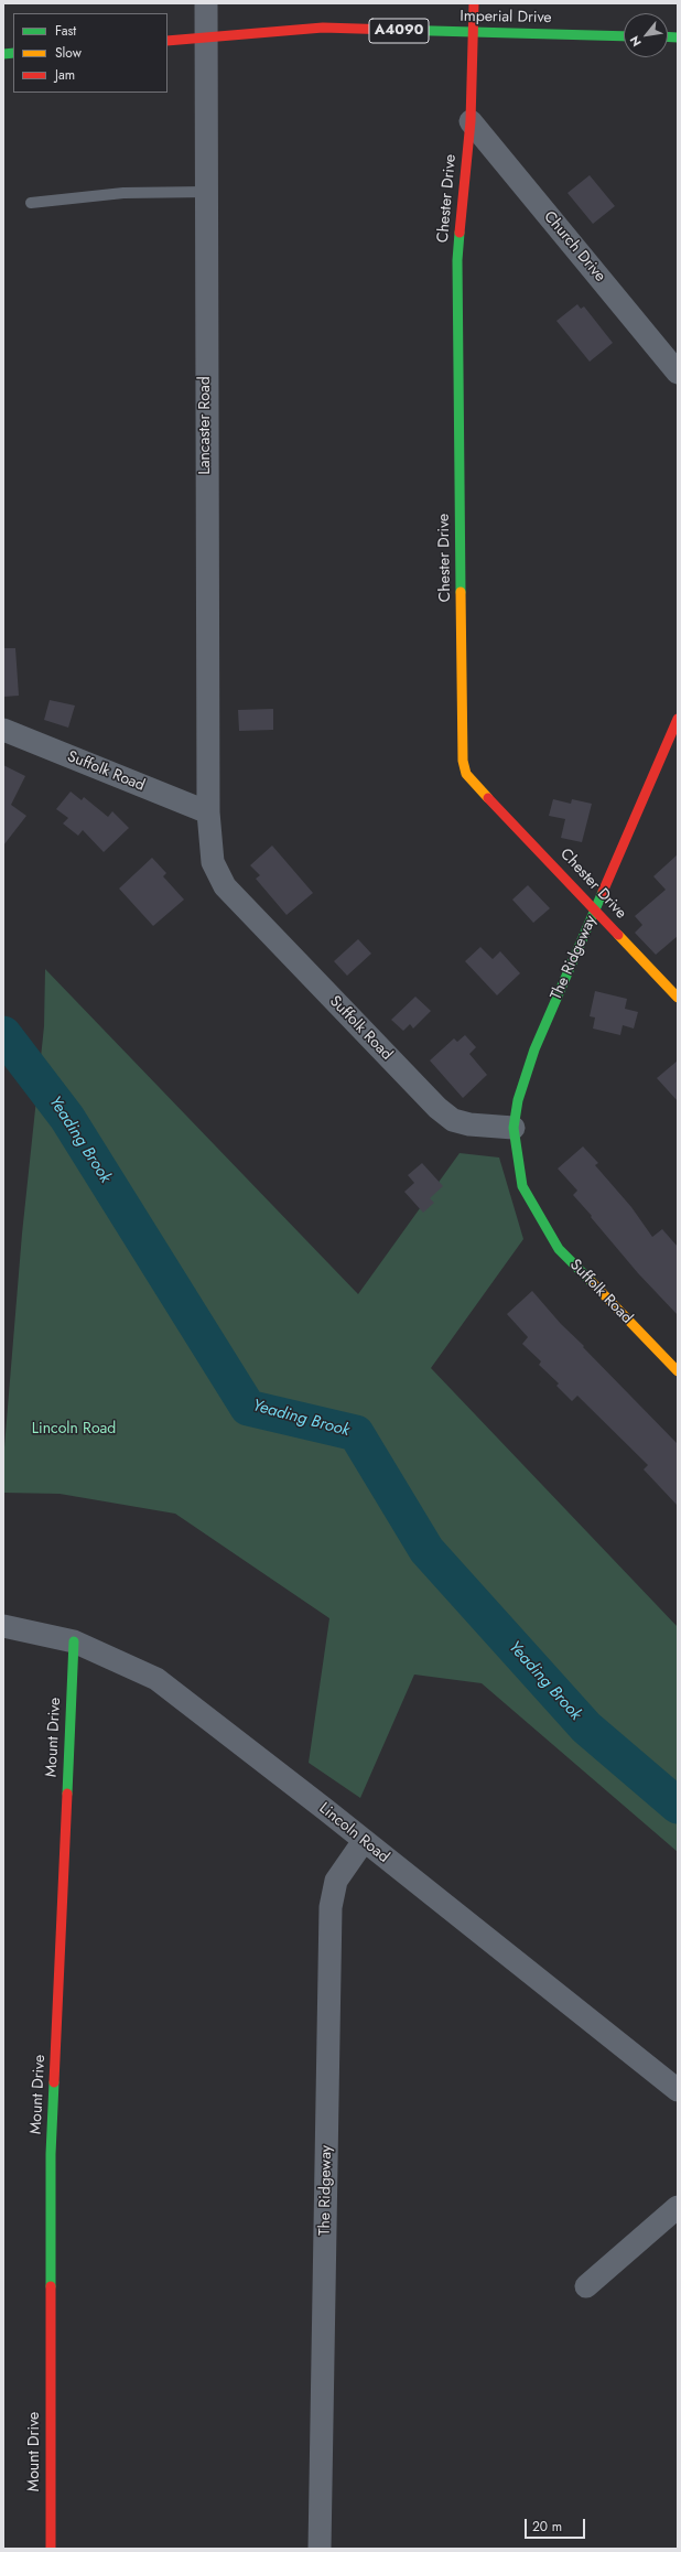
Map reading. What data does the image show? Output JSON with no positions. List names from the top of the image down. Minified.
{"streets":{"street":["Imperial Drive","A4090","Chester Drive","Church Drive","Lancaster Road","Suffolk Road","The Ridgeway","Mount Drive","Lincoln Road"]},"crossings":[["Imperial Drive","Chester Drive"],["Imperial Drive","Lancaster Road"],["Chester Drive","Church Drive"],["Chester Drive","The Ridgeway"],["Lancaster Road","Suffolk Road"],["Suffolk Road","The Ridgeway"],["The Ridgeway","Lincoln Road"],["Mount Drive","Lincoln Road"]],"water":["Yeading Brook"],"parks":["Lincoln Road"],"legend":["Fast","Slow","Jam"],"scale_bar":"20 m","north":"bottom left"}
